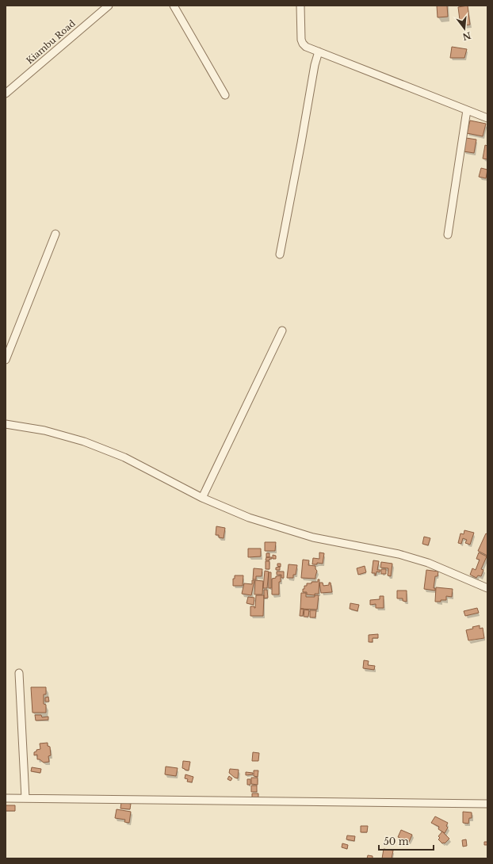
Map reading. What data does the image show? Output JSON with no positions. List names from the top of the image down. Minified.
{"streets":{"street":["Kiambu Road"]},"scale_bar":"50 m","north":"bottom"}
